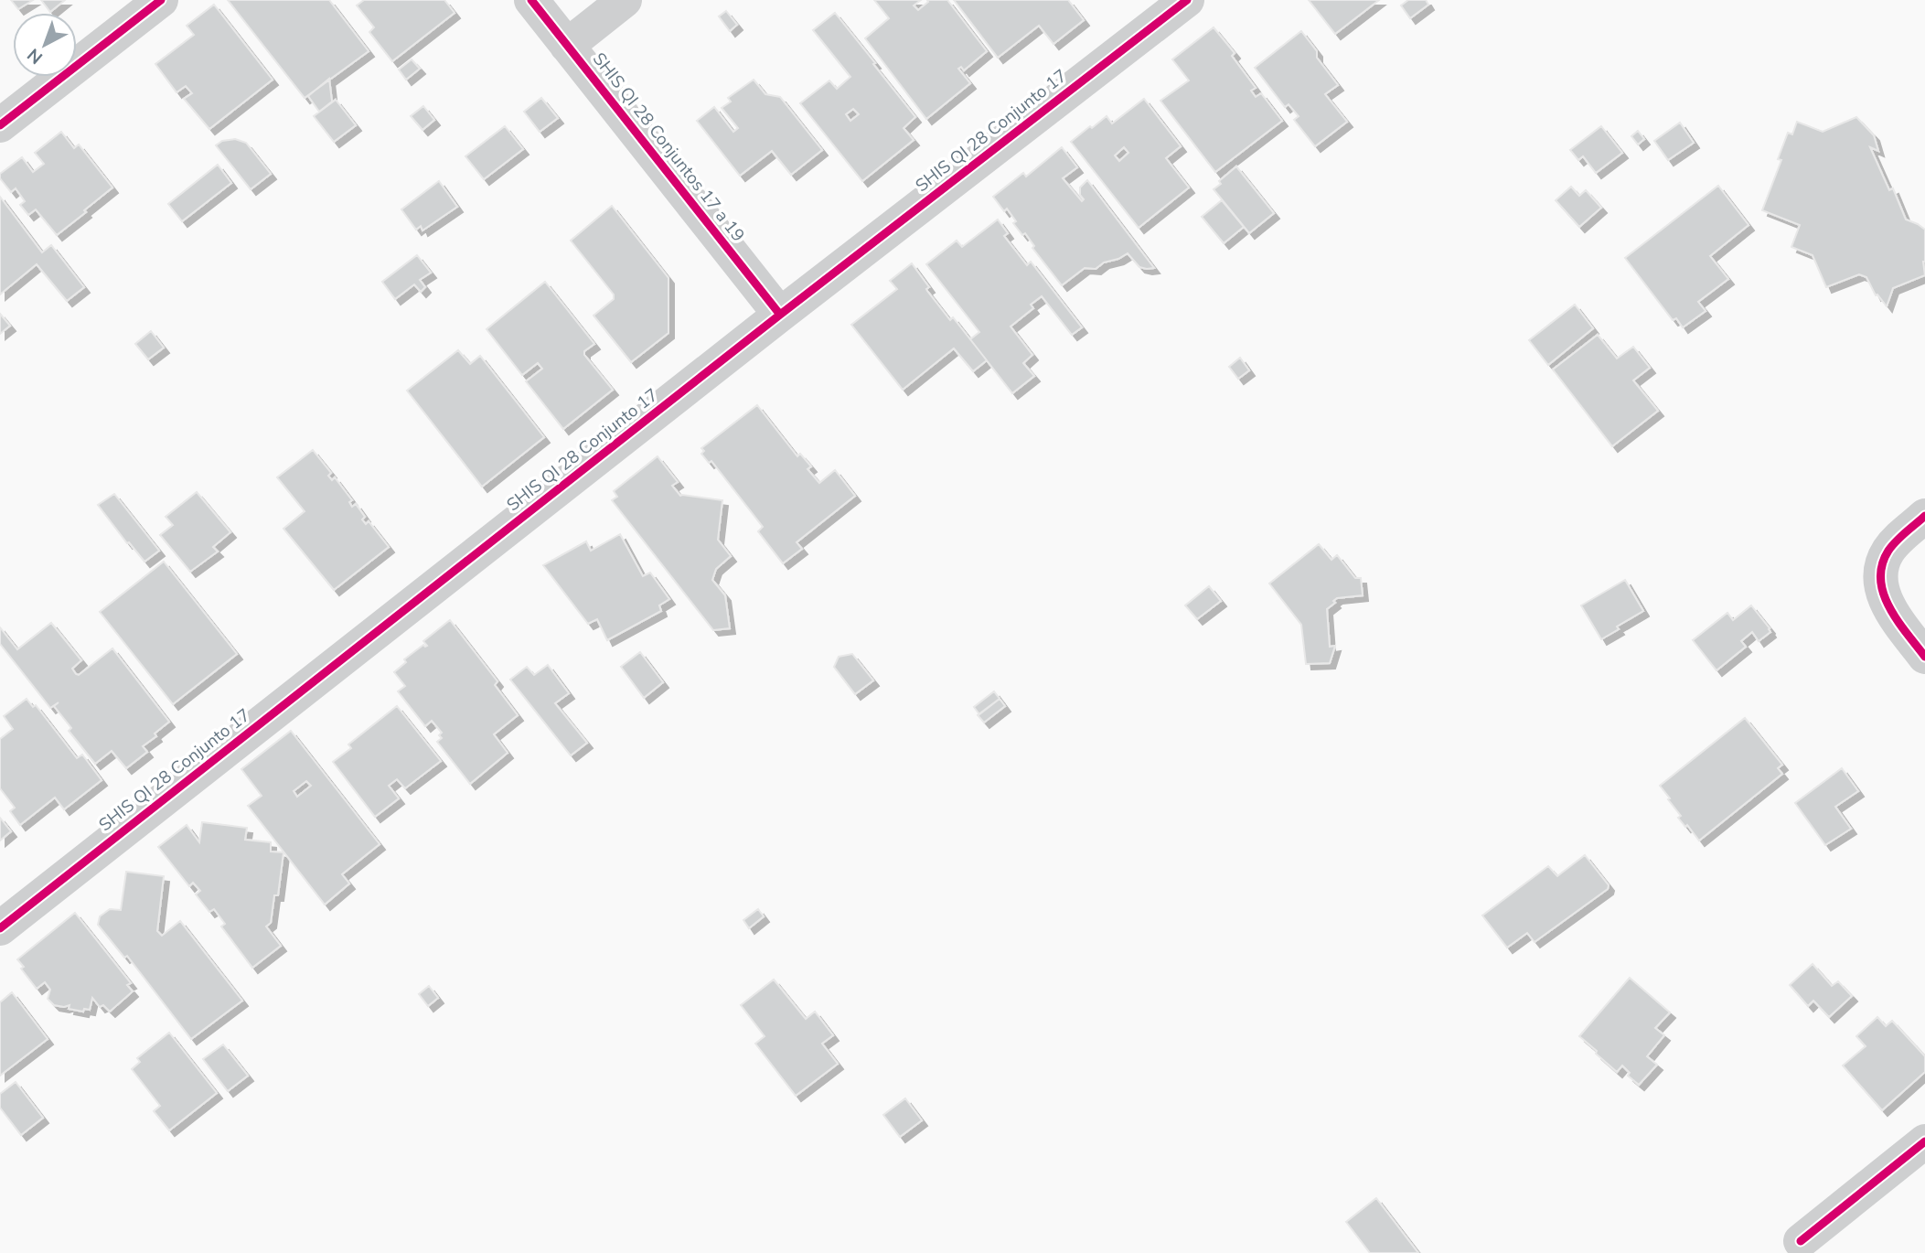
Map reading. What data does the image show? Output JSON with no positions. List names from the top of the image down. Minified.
{"streets":{"street":["SHIS QI 28 Conjunto 17","SHIS QI 28 Conjuntos 17 a 19"]},"crossings":[["SHIS QI 28 Conjunto 17","SHIS QI 28 Conjuntos 17 a 19"]],"north":"bottom left"}
